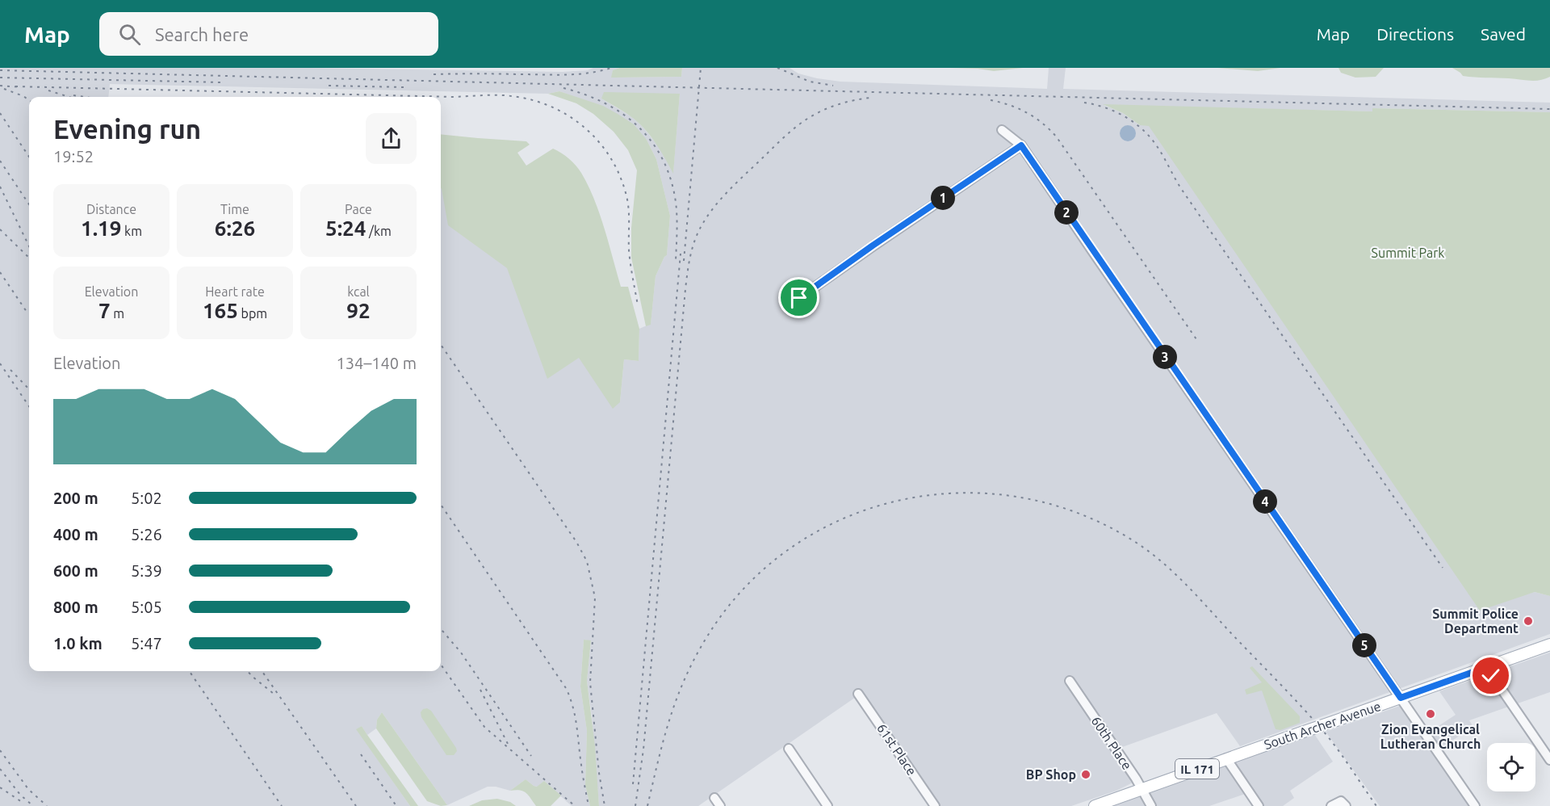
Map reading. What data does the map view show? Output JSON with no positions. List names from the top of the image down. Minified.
{"streets":{"main road":["South Archer Avenue","IL 171"],"street":["60th Place","61st Place"]},"crossings":[["South Archer Avenue","60th Place"]],"parks":["Summit Park"],"places":["Summit Police Department","Zion Evangelical Lutheran Church","BP Shop"],"page":{"header":"Map","search":"Search here","nav":["Map","Directions","Saved"],"heading":["Evening run","19:52"],"stats":[["Distance","1.19 km"],["Time","6:26"],["Pace","5:24 /km"],["Elevation","7 m"],["Heart rate","165 bpm"],["kcal","92"]],"pins":["1","2","3","4","5"],"chart":["Elevation","134–140 m"],"list":[{"name":"200 m","note":"5:02"},{"name":"400 m","note":"5:26"},{"name":"600 m","note":"5:39"},{"name":"800 m","note":"5:05"},{"name":"1.0 km","note":"5:47"}]}}
